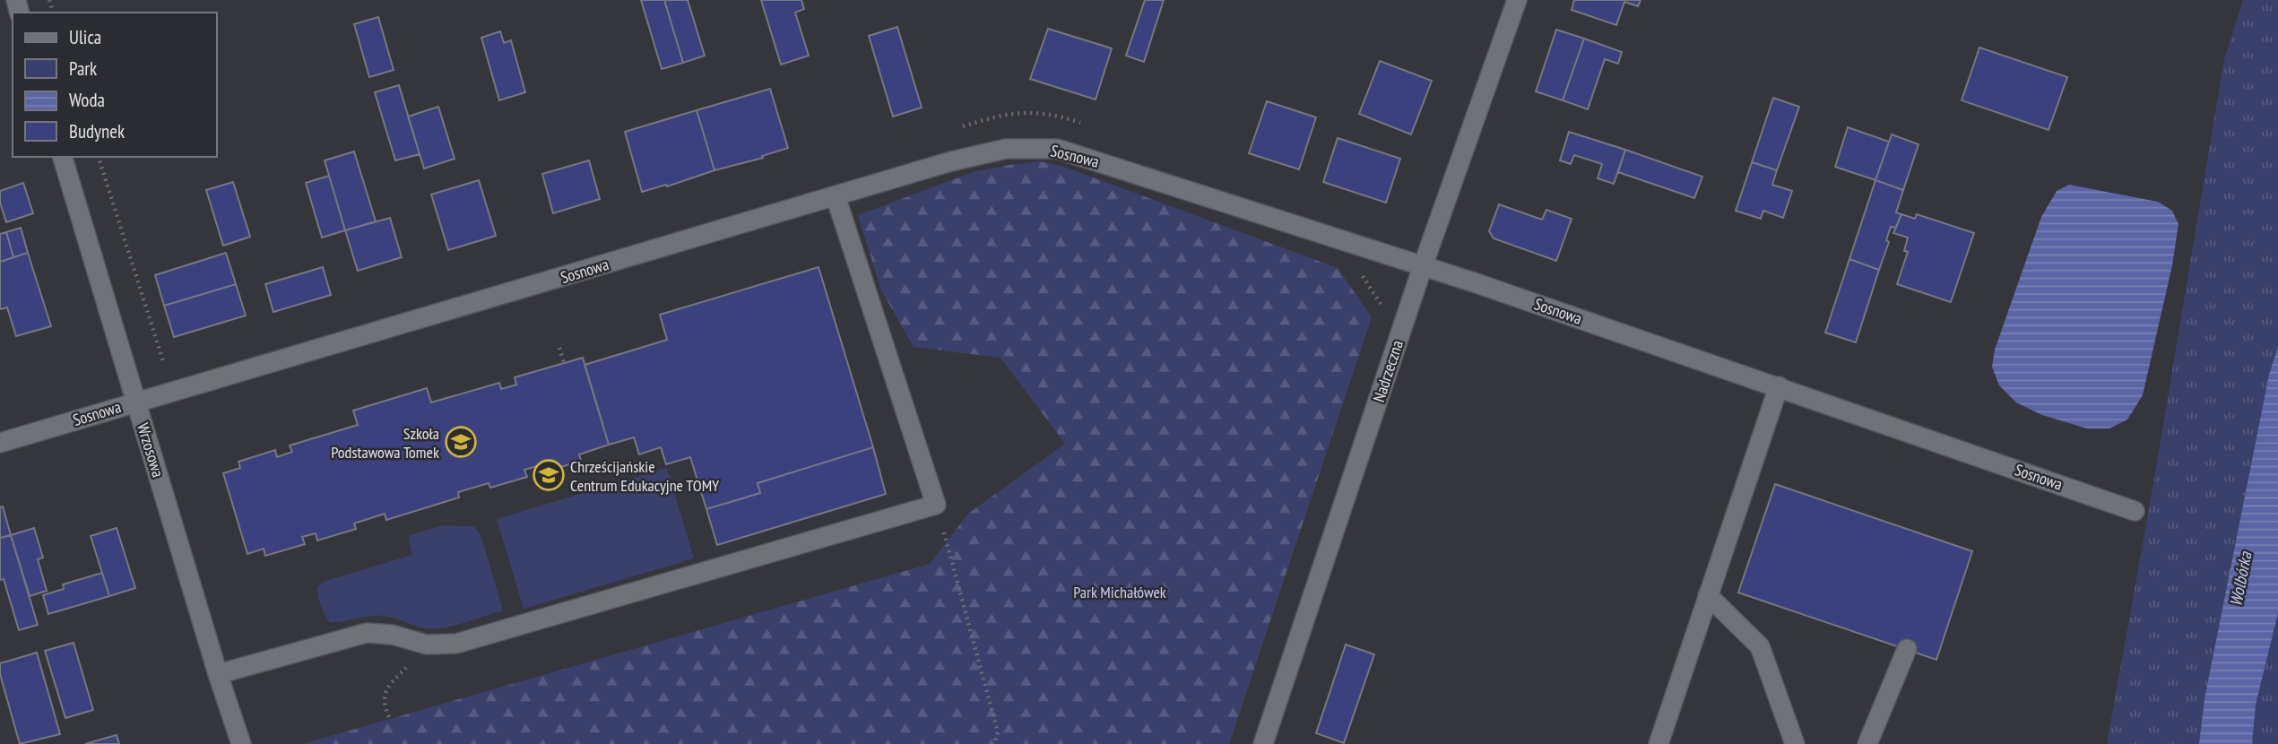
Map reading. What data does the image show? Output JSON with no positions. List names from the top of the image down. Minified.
{"streets":{"street":["Sosnowa","Nadrzeczna","Wrzosowa"]},"crossings":[["Sosnowa","Nadrzeczna"],["Sosnowa","Wrzosowa"]],"water":["Wolbórka"],"parks":["Park Michałówek"],"places":{"school or university":["Szkoła Podstawowa Tomek","Chrześcijańskie Centrum Edukacyjne TOMY"]},"legend":["Ulica","Park","Woda","Budynek"]}
